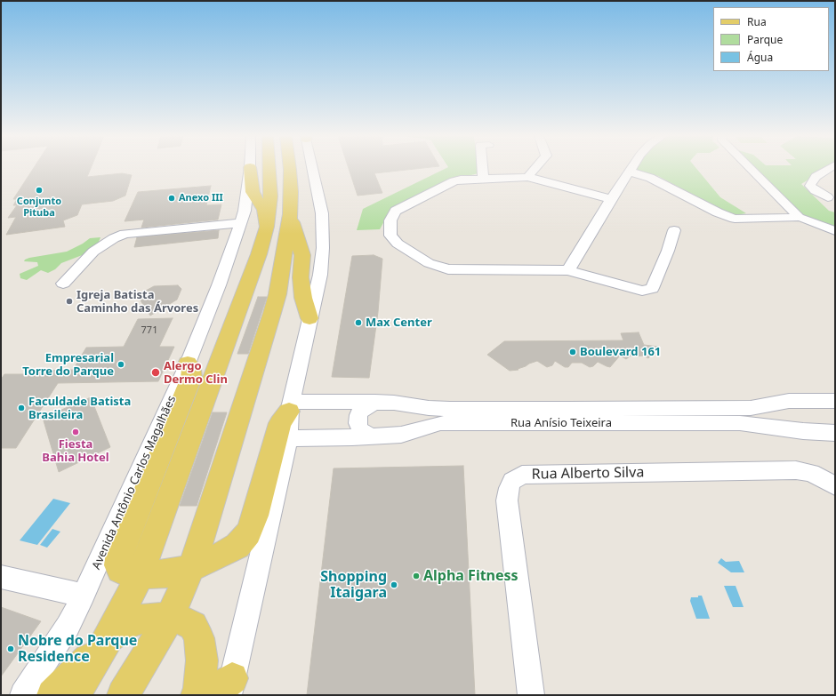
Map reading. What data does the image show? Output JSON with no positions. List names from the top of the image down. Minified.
{"streets":{"street":["Rua Anísio Teixeira","Rua Alberto Silva","Avenida Antônio Carlos Magalhães"]},"places":["Conjunto Pituba","Anexo III","Igreja Batista Caminho das Árvores","Max Center","Boulevard 161","Empresarial Torre do Parque","Alergo Dermo Clin","Faculdade Batista Brasileira","Fiesta Bahia Hotel","Alpha Fitness","Shopping Itaigara","Nobre do Parque Residence"],"house_numbers":["771"],"legend":["Rua","Parque","Água"]}
